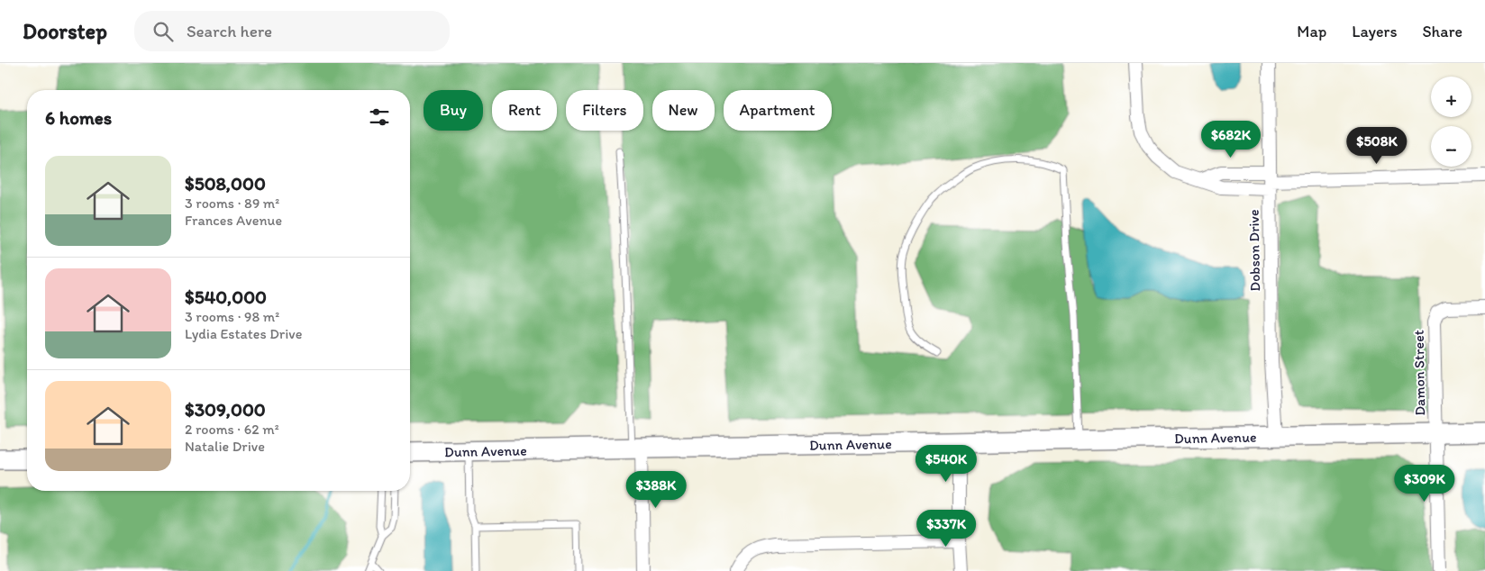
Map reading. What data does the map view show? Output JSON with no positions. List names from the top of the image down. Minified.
{"streets":{"main road":["Dunn Avenue"],"street":["Dobson Drive","Damon Street"]},"crossings":[["Dobson Drive","Dunn Avenue"],["Damon Street","Dunn Avenue"]],"page":{"header":"Doorstep","search":"Search here","nav":["Map","Layers","Share"],"map_buttons":["+","−"],"chip":["Buy","Rent","Filters","New","Apartment"],"heading":"6 homes","price":["$682K","$508K","$540K","$309K","$388K","$337K"],"list":[{"name":"$508,000","note":"3 rooms · 89 m² · Frances Avenue"},{"name":"$540,000","note":"3 rooms · 98 m² · Lydia Estates Drive"},{"name":"$309,000","note":"2 rooms · 62 m² · Natalie Drive"}]}}
